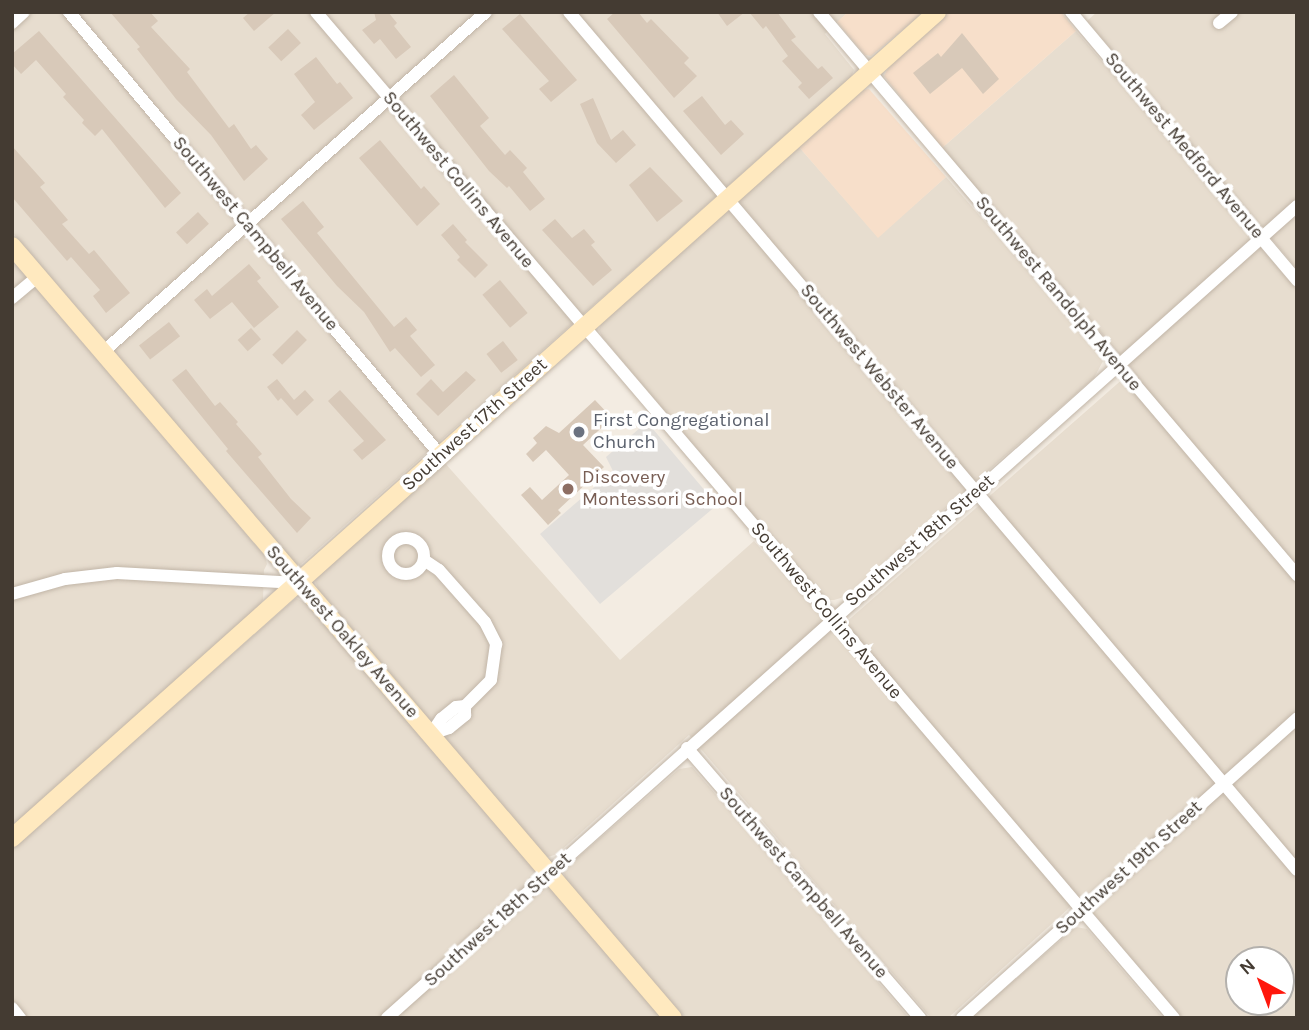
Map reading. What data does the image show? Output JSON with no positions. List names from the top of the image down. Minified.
{"streets":{"main road":["Southwest 17th Street","Southwest Oakley Avenue"],"street":["Southwest Medford Avenue","Southwest Collins Avenue","Southwest Campbell Avenue","Southwest Randolph Avenue","Southwest Webster Avenue","Southwest 18th Street","Southwest 19th Street"]},"crossings":[["Southwest Medford Avenue","Southwest 18th Street"],["Southwest Collins Avenue","Southwest 17th Street"],["Southwest Collins Avenue","Southwest 18th Street"],["Southwest Collins Avenue","Southwest 19th Street"],["Southwest Campbell Avenue","Southwest 17th Street"],["Southwest Campbell Avenue","Southwest 18th Street"],["Southwest Randolph Avenue","Southwest 17th Street"],["Southwest Randolph Avenue","Southwest 18th Street"],["Southwest Webster Avenue","Southwest 17th Street"],["Southwest Webster Avenue","Southwest 18th Street"],["Southwest Webster Avenue","Southwest 19th Street"],["Southwest 17th Street","Southwest Oakley Avenue"],["Southwest 18th Street","Southwest Oakley Avenue"]],"places":["First Congregational Church","Discovery Montessori School"],"north":"top left"}
